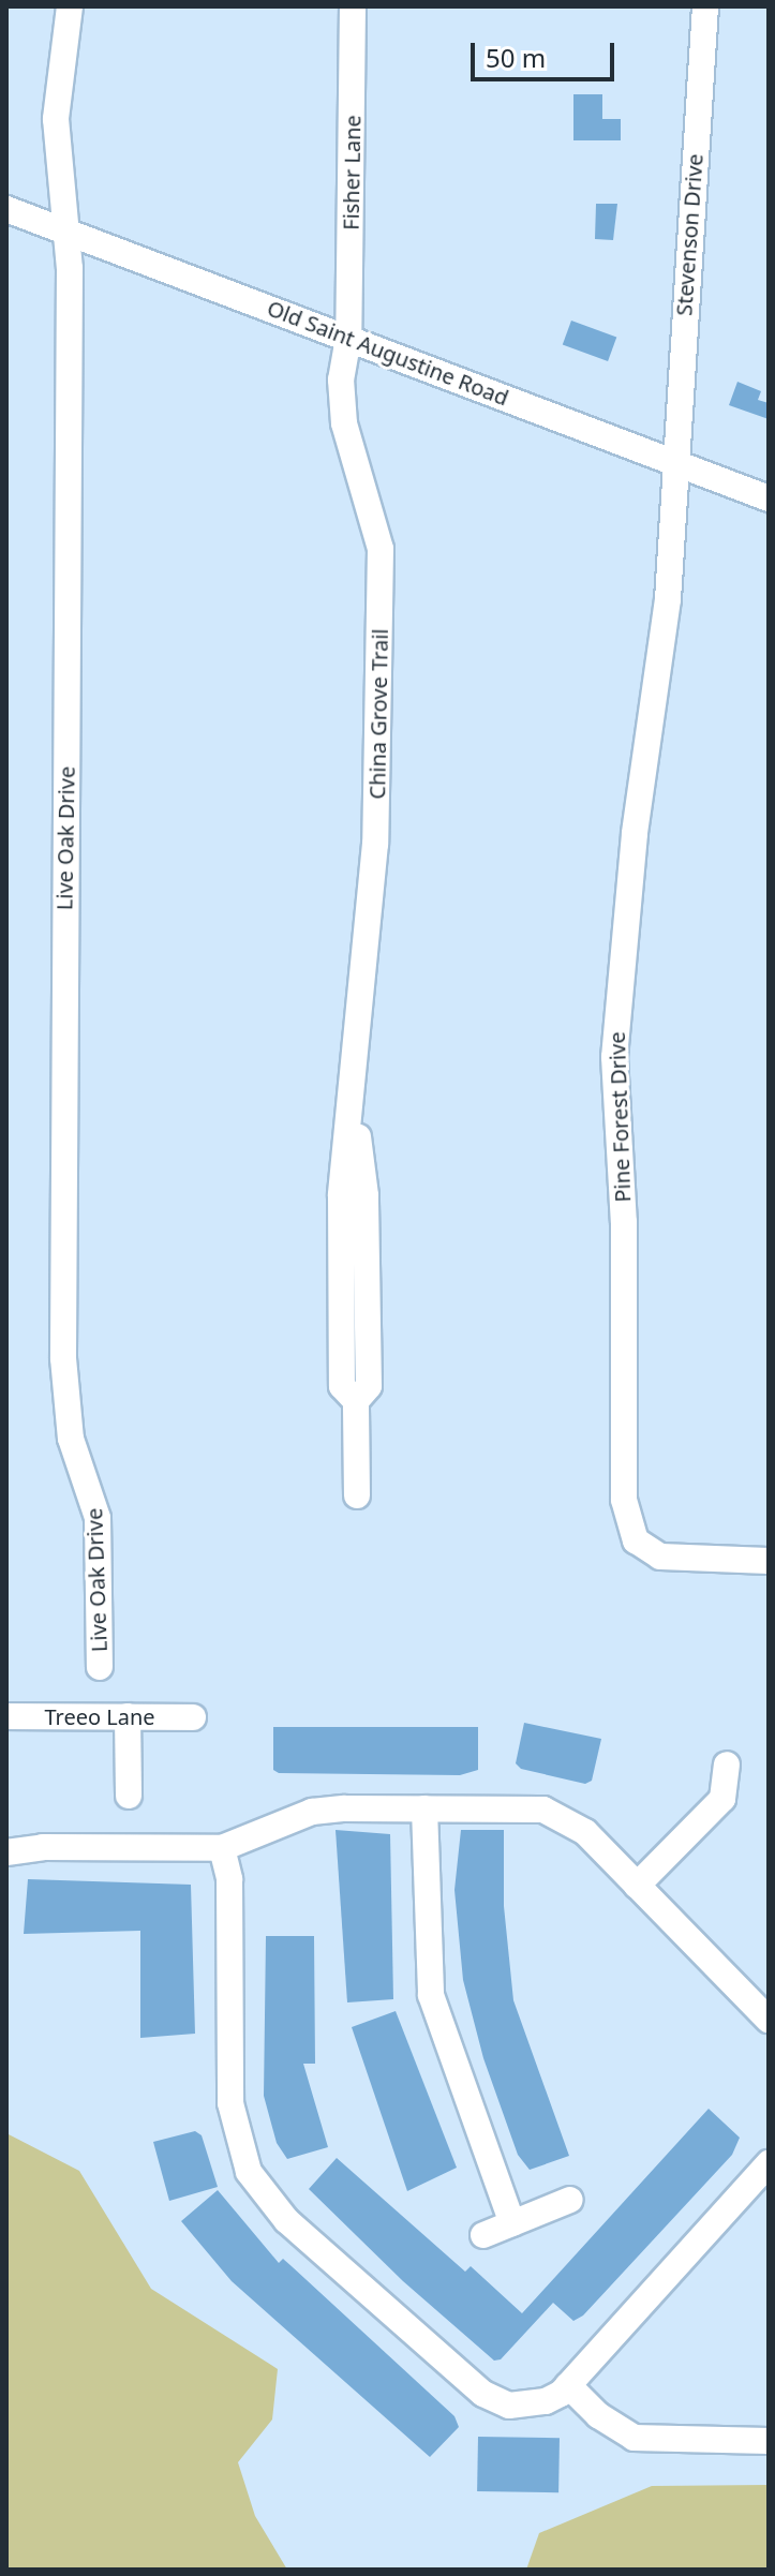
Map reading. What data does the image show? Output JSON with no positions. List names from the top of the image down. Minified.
{"streets":{"street":["Fisher Lane","Stevenson Drive","Old Saint Augustine Road","China Grove Trail","Live Oak Drive","Pine Forest Drive","Treeo Lane"]},"crossings":[["Fisher Lane","Old Saint Augustine Road"],["Fisher Lane","China Grove Trail"],["Stevenson Drive","Old Saint Augustine Road"],["Stevenson Drive","Pine Forest Drive"],["Old Saint Augustine Road","China Grove Trail"],["Old Saint Augustine Road","Live Oak Drive"],["Old Saint Augustine Road","Pine Forest Drive"]],"scale_bar":"50 m"}
